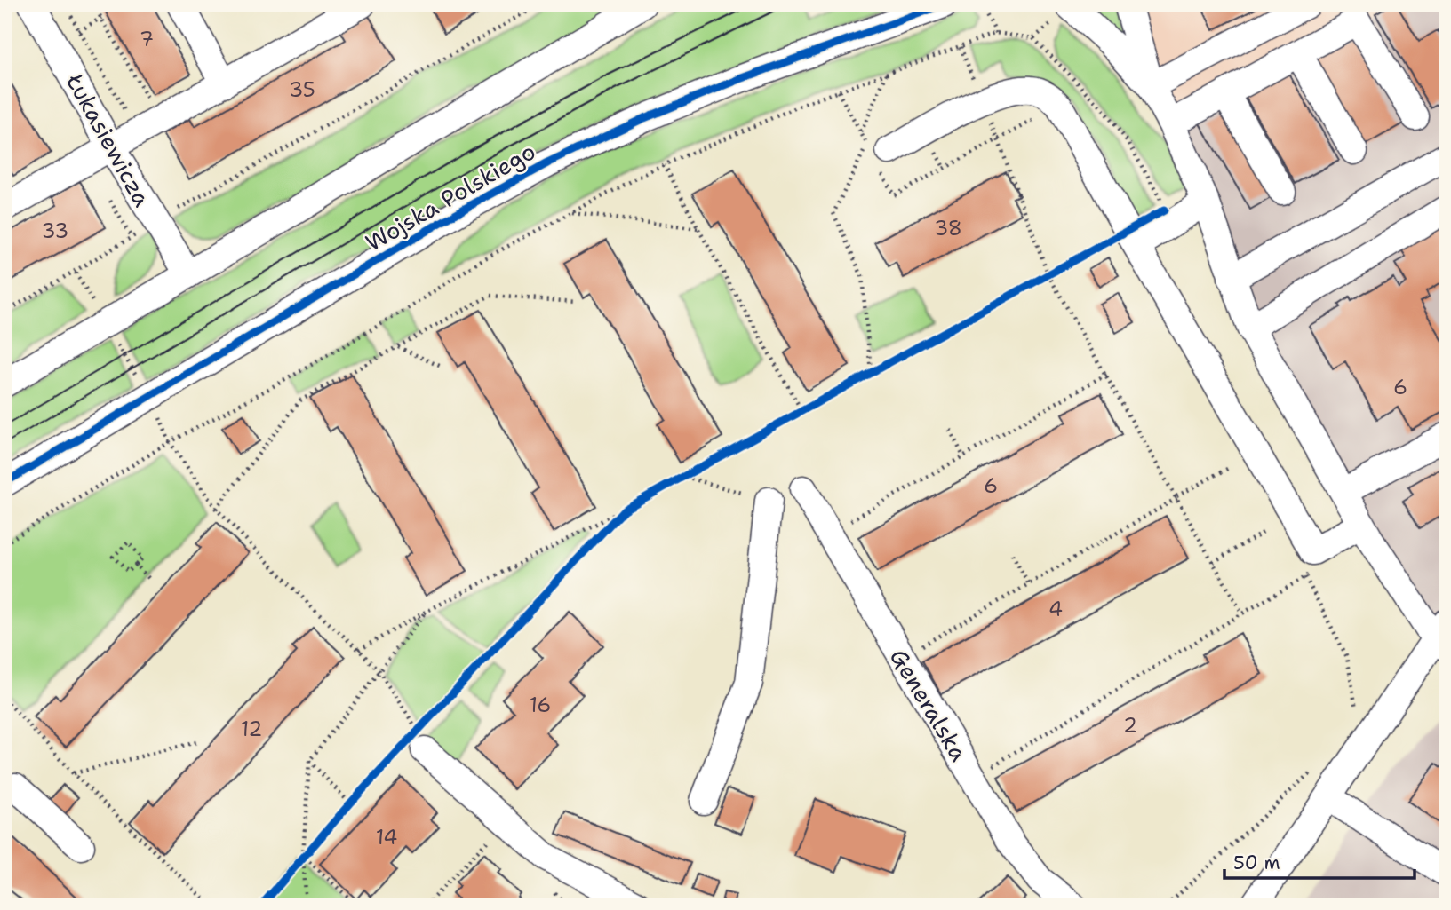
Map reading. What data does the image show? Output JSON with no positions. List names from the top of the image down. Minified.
{"streets":{"street":["Łukasiewicza","Wojska Polskiego","Generalska"]},"house_numbers":["7","35","38","33","6","6","4","16","2","12","14"],"scale_bar":"50 m"}
